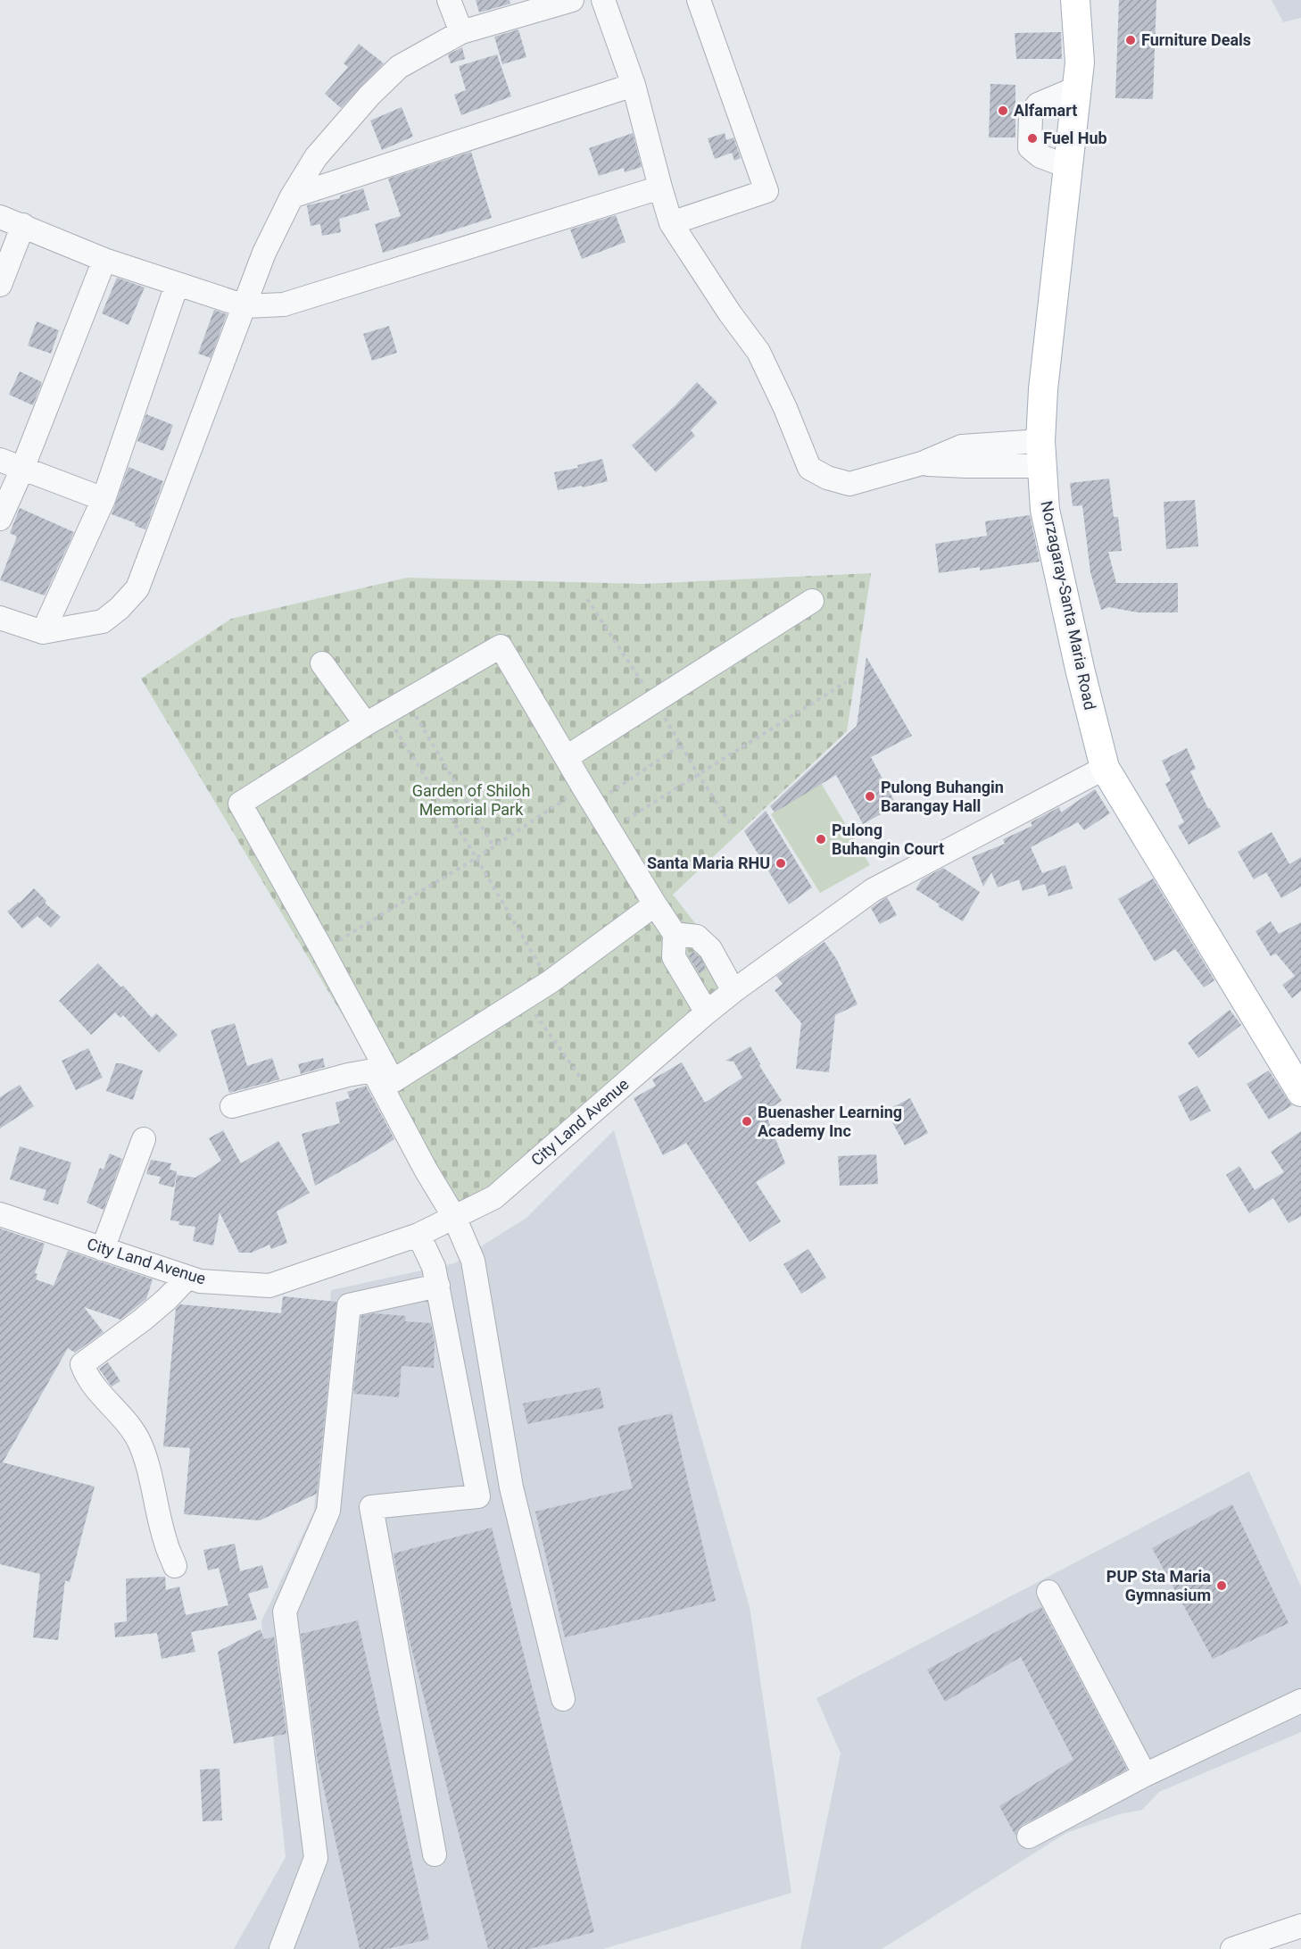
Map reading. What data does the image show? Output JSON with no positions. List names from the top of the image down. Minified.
{"streets":{"main road":["Norzagaray-Santa Maria Road"],"street":["City Land Avenue"]},"crossings":[["Norzagaray-Santa Maria Road","City Land Avenue"]],"parks":["Garden of Shiloh Memorial Park"],"places":["Furniture Deals","Alfamart","Fuel Hub","Pulong Buhangin Barangay Hall","Pulong Buhangin Court","Santa Maria RHU","Buenasher Learning Academy Inc","PUP Sta Maria Gymnasium"]}
